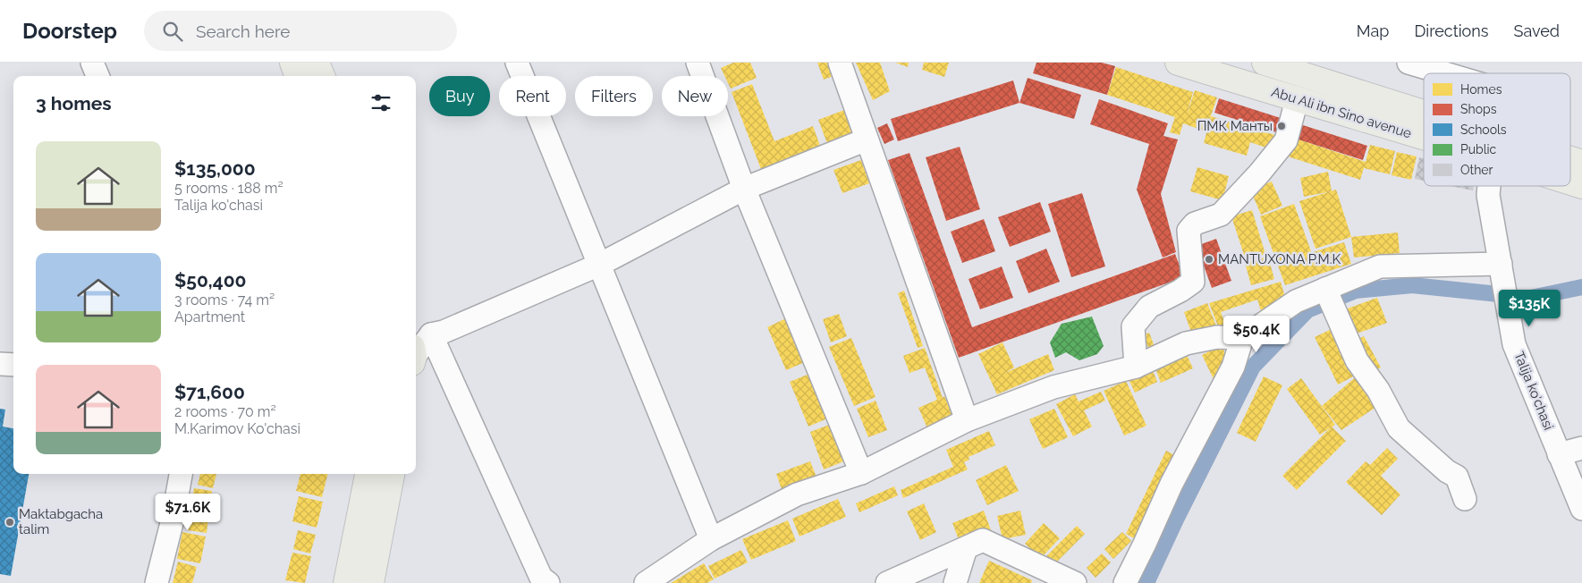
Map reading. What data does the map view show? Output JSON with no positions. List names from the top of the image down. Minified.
{"streets":{"main road":["Abu Ali ibn Sino avenue"],"street":["Talija ko'chasi"]},"places":["ПМК Манты","MANTUXONA P.M.K","Maktabgacha talim"],"legend":["Homes","Shops","Schools","Public","Other"],"page":{"header":"Doorstep","search":"Search here","nav":["Map","Directions","Saved"],"chip":["Buy","Rent","Filters","New"],"heading":"3 homes","list":[{"name":"$135,000","note":"5 rooms · 188 m² · Talija ko'chasi"},{"name":"$50,400","note":"3 rooms · 74 m² · Apartment"},{"name":"$71,600","note":"2 rooms · 70 m² · M.Karimov Ko'chasi"}],"price":["$135K","$50.4K","$71.6K"]}}
